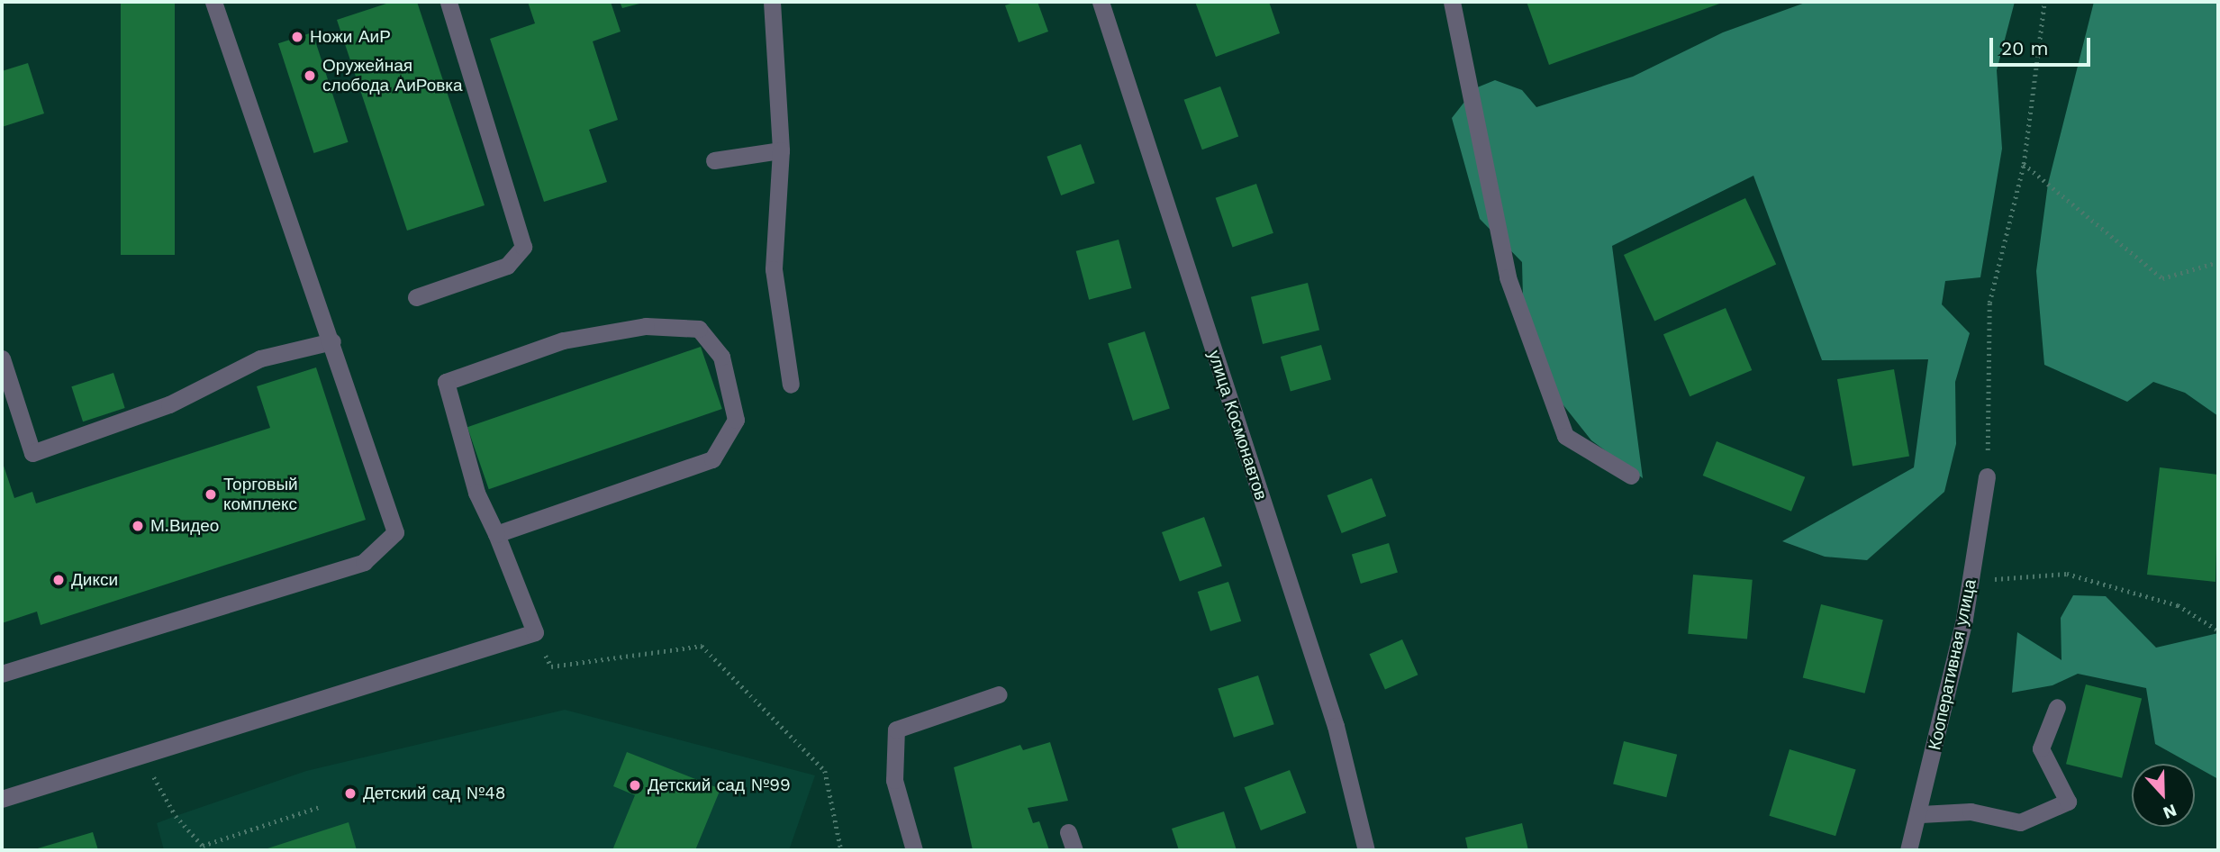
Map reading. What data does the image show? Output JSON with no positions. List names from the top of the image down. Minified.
{"streets":{"street":["улица Космонавтов","Кооперативная улица"]},"places":["Ножи АиР","Оружейная слобода АиРовка","Торговый комплекс","М.Видео","Дикси","Детский сад №99","Детский сад №48"],"scale_bar":"20 m","north":"bottom"}
